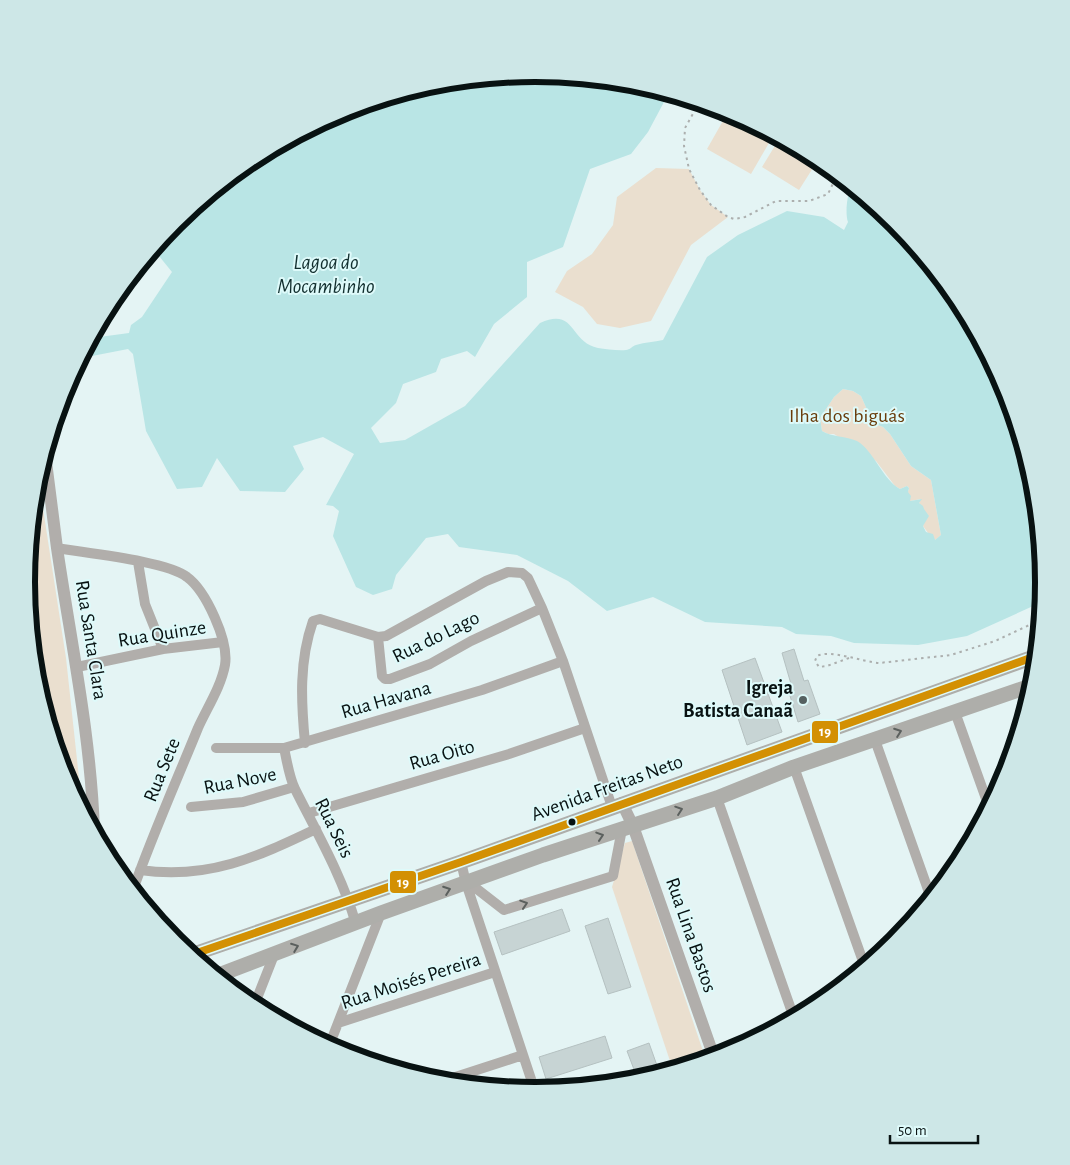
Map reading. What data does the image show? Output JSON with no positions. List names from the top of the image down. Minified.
{"streets":{"main road":["Avenida Freitas Neto"],"street":["Rua Quinze","Rua do Lago","Rua Santa Clara","Rua Havana","Rua Oito","Rua Sete","Rua Nove","Rua Seis","Rua Lina Bastos","Rua Moisés Pereira"]},"crossings":[["Rua Quinze","Rua Santa Clara"],["Rua Quinze","Rua Sete"],["Rua do Lago","Rua Havana"],["Rua do Lago","Rua Oito"],["Rua do Lago","Avenida Freitas Neto"],["Rua do Lago","Rua Lina Bastos"],["Rua Havana","Rua Seis"],["Rua Oito","Rua Seis"],["Rua Nove","Rua Seis"],["Avenida Freitas Neto","Rua Seis"],["Avenida Freitas Neto","Rua Lina Bastos"]],"water":["Lagoa do Mocambinho"],"parks":["Ilha dos biguás"],"places":["Igreja Batista Canaã"],"lines":["transit line 19"],"scale_bar":"50 m"}
